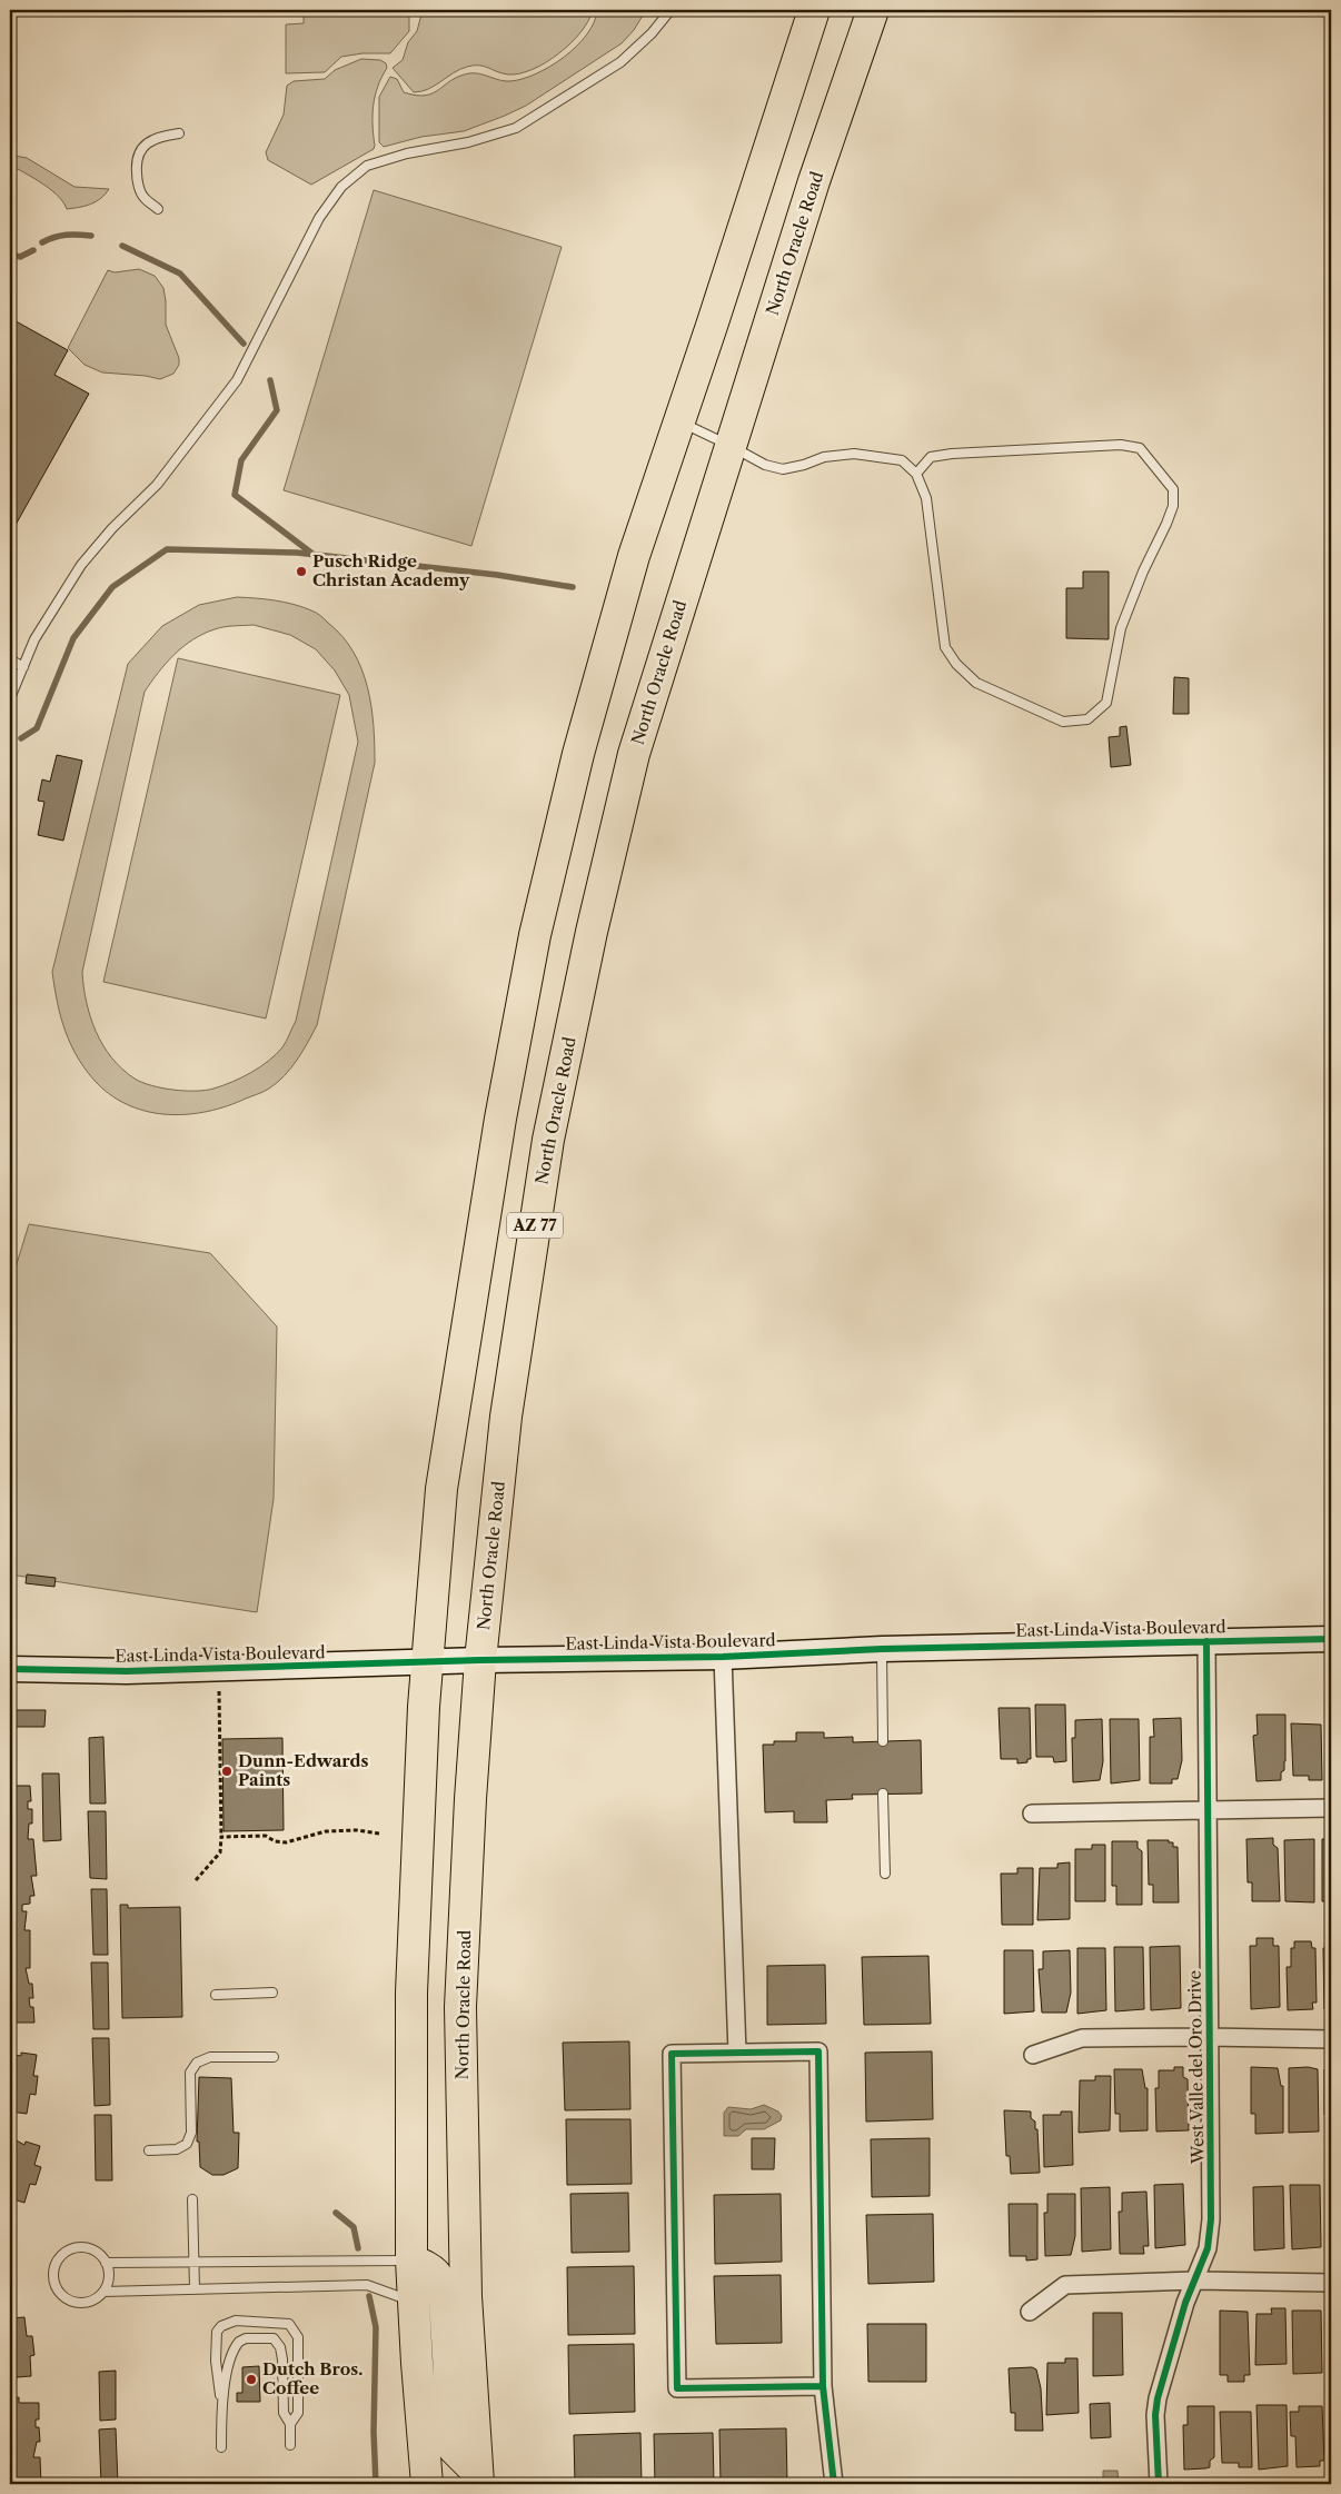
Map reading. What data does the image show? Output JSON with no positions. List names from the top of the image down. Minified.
{"streets":{"highway":["North Oracle Road","AZ 77"],"street":["East Linda Vista Boulevard","West Valle del Oro Drive"]},"crossings":[["North Oracle Road","East Linda Vista Boulevard"],["AZ 77","East Linda Vista Boulevard"],["East Linda Vista Boulevard","West Valle del Oro Drive"]],"places":["Pusch Ridge Christan Academy","Dunn-Edwards Paints","Dutch Bros. Coffee"]}
